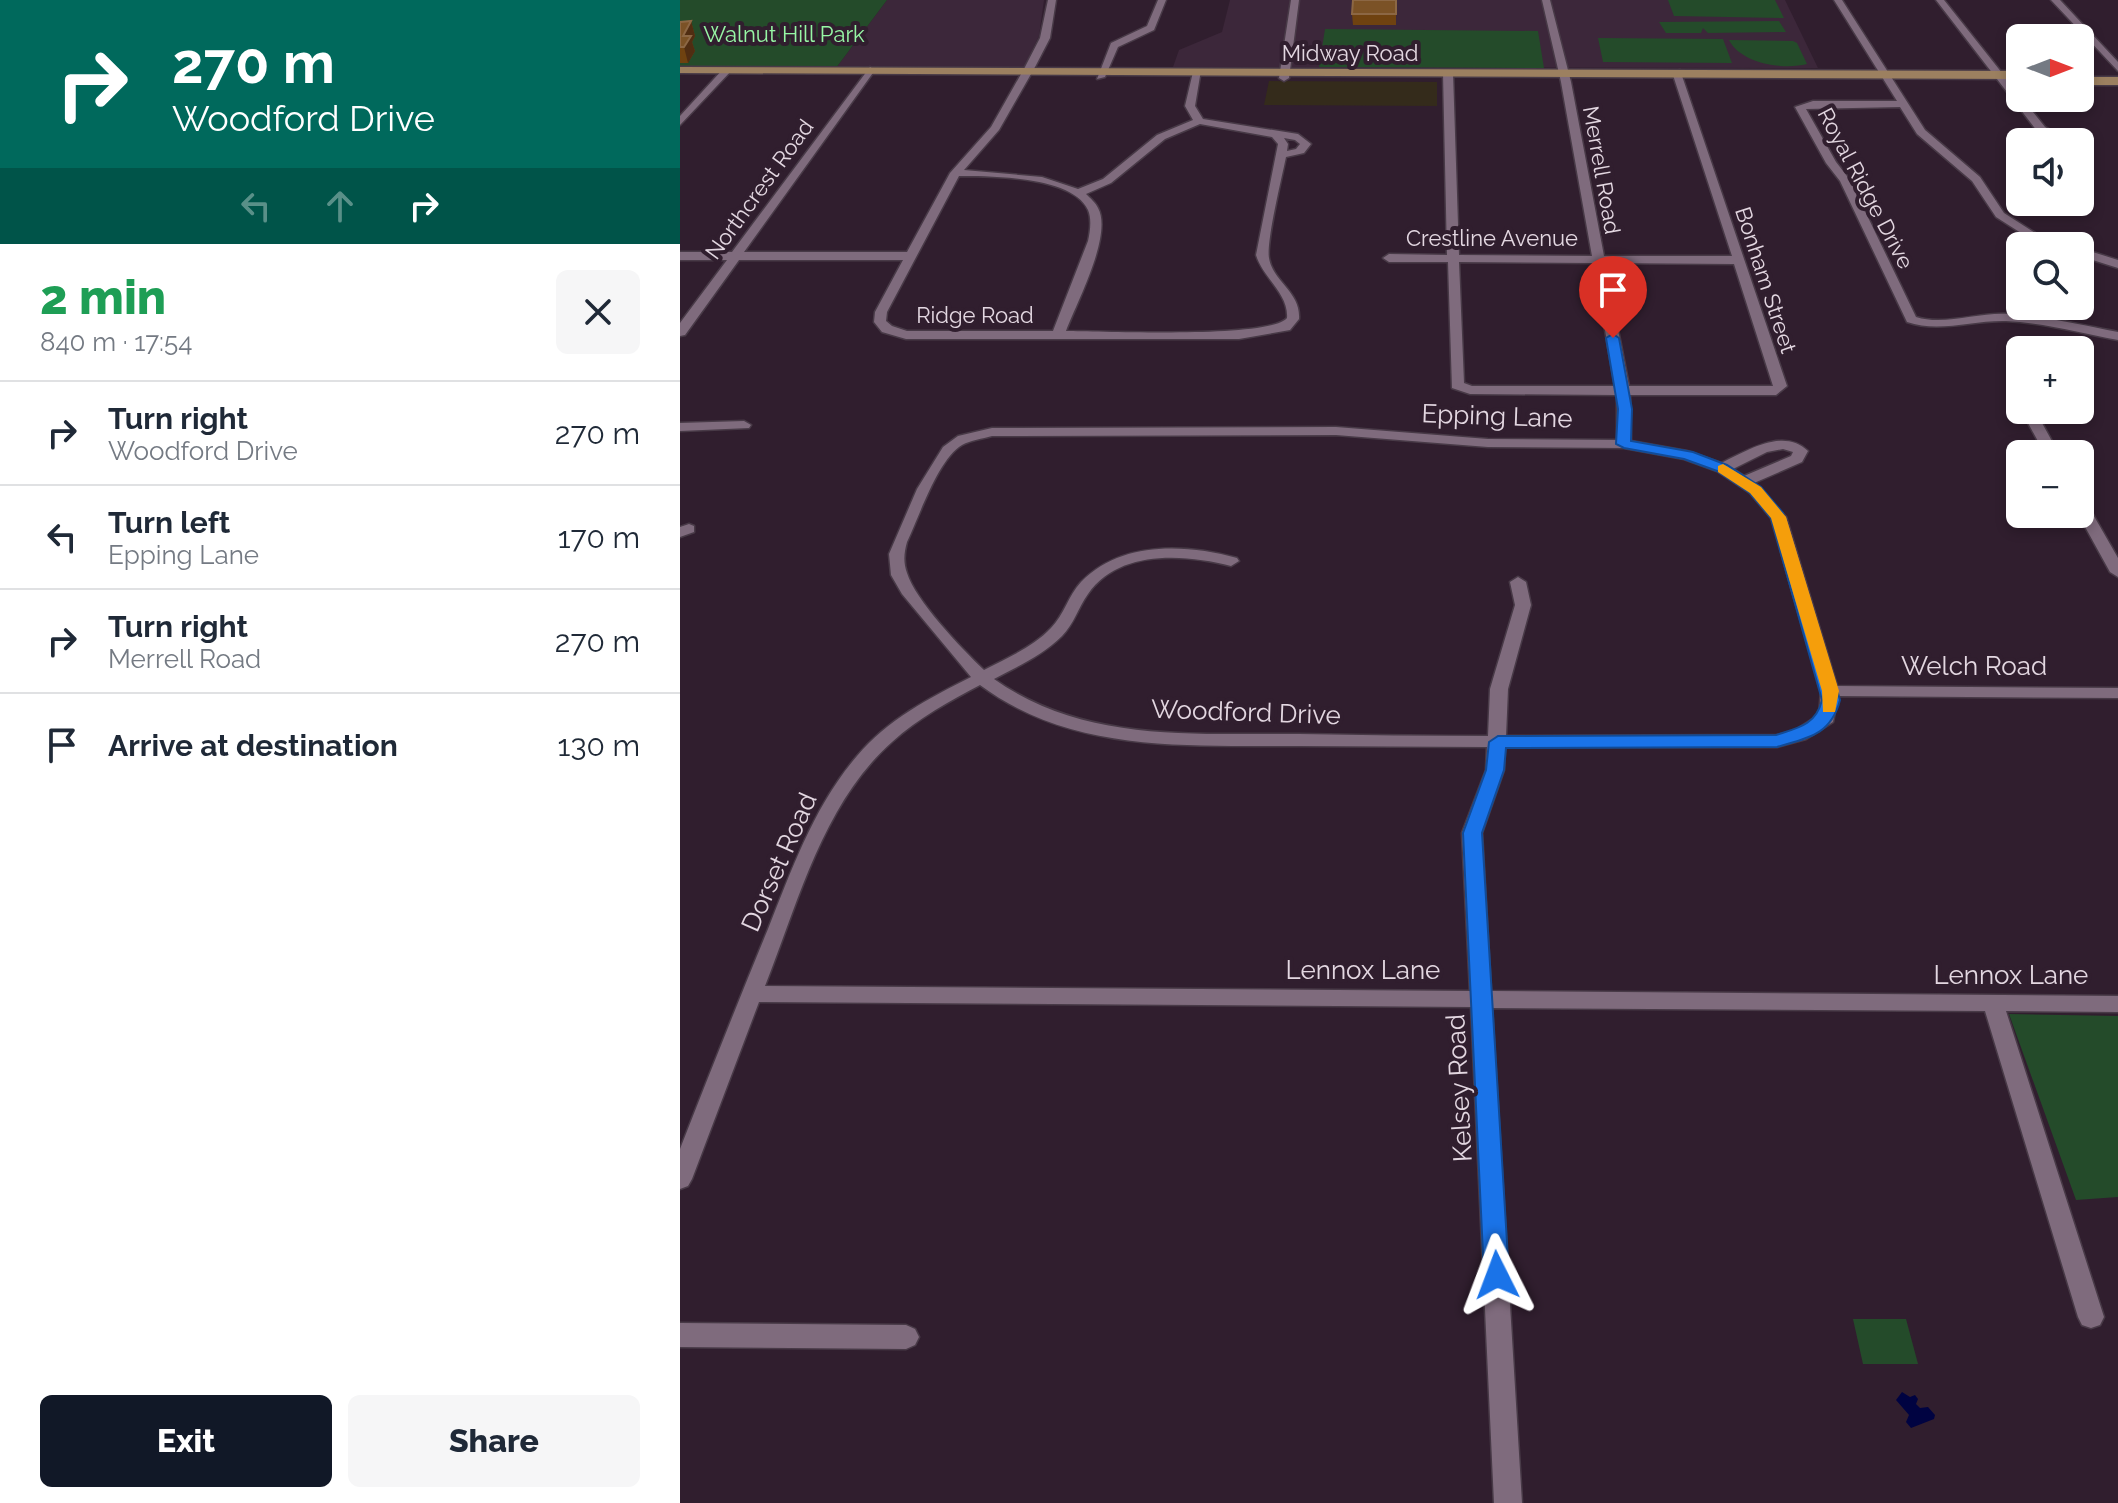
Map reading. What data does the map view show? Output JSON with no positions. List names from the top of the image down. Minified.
{"streets":{"main road":["Midway Road"],"street":["Merrell Road","Royal Ridge Drive","Northcrest Road","Crestline Avenue","Bonham Street","Ridge Road","Epping Lane","Welch Road","Woodford Drive","Dorset Road","Lennox Lane","Kelsey Road"]},"crossings":[["Midway Road","Merrell Road"],["Midway Road","Northcrest Road"],["Midway Road","Bonham Street"],["Midway Road","Ridge Road"],["Merrell Road","Crestline Avenue"],["Merrell Road","Bonham Street"],["Merrell Road","Epping Lane"],["Crestline Avenue","Bonham Street"],["Epping Lane","Welch Road"],["Epping Lane","Woodford Drive"],["Welch Road","Woodford Drive"],["Woodford Drive","Dorset Road"],["Woodford Drive","Kelsey Road"],["Dorset Road","Lennox Lane"],["Lennox Lane","Kelsey Road"]],"parks":["Walnut Hill Park"],"north":"right","page":{"turn":["270 m","Woodford Drive"],"map_buttons":["+","−"],"heading":["2 min","840 m · 17:54"],"list":[{"name":"Turn right","note":"Woodford Drive","value":"270 m"},{"name":"Turn left","note":"Epping Lane","value":"170 m"},{"name":"Turn right","note":"Merrell Road","value":"270 m"},{"name":"Arrive at destination","value":"130 m"}],"buttons":["Exit","Share"]}}
